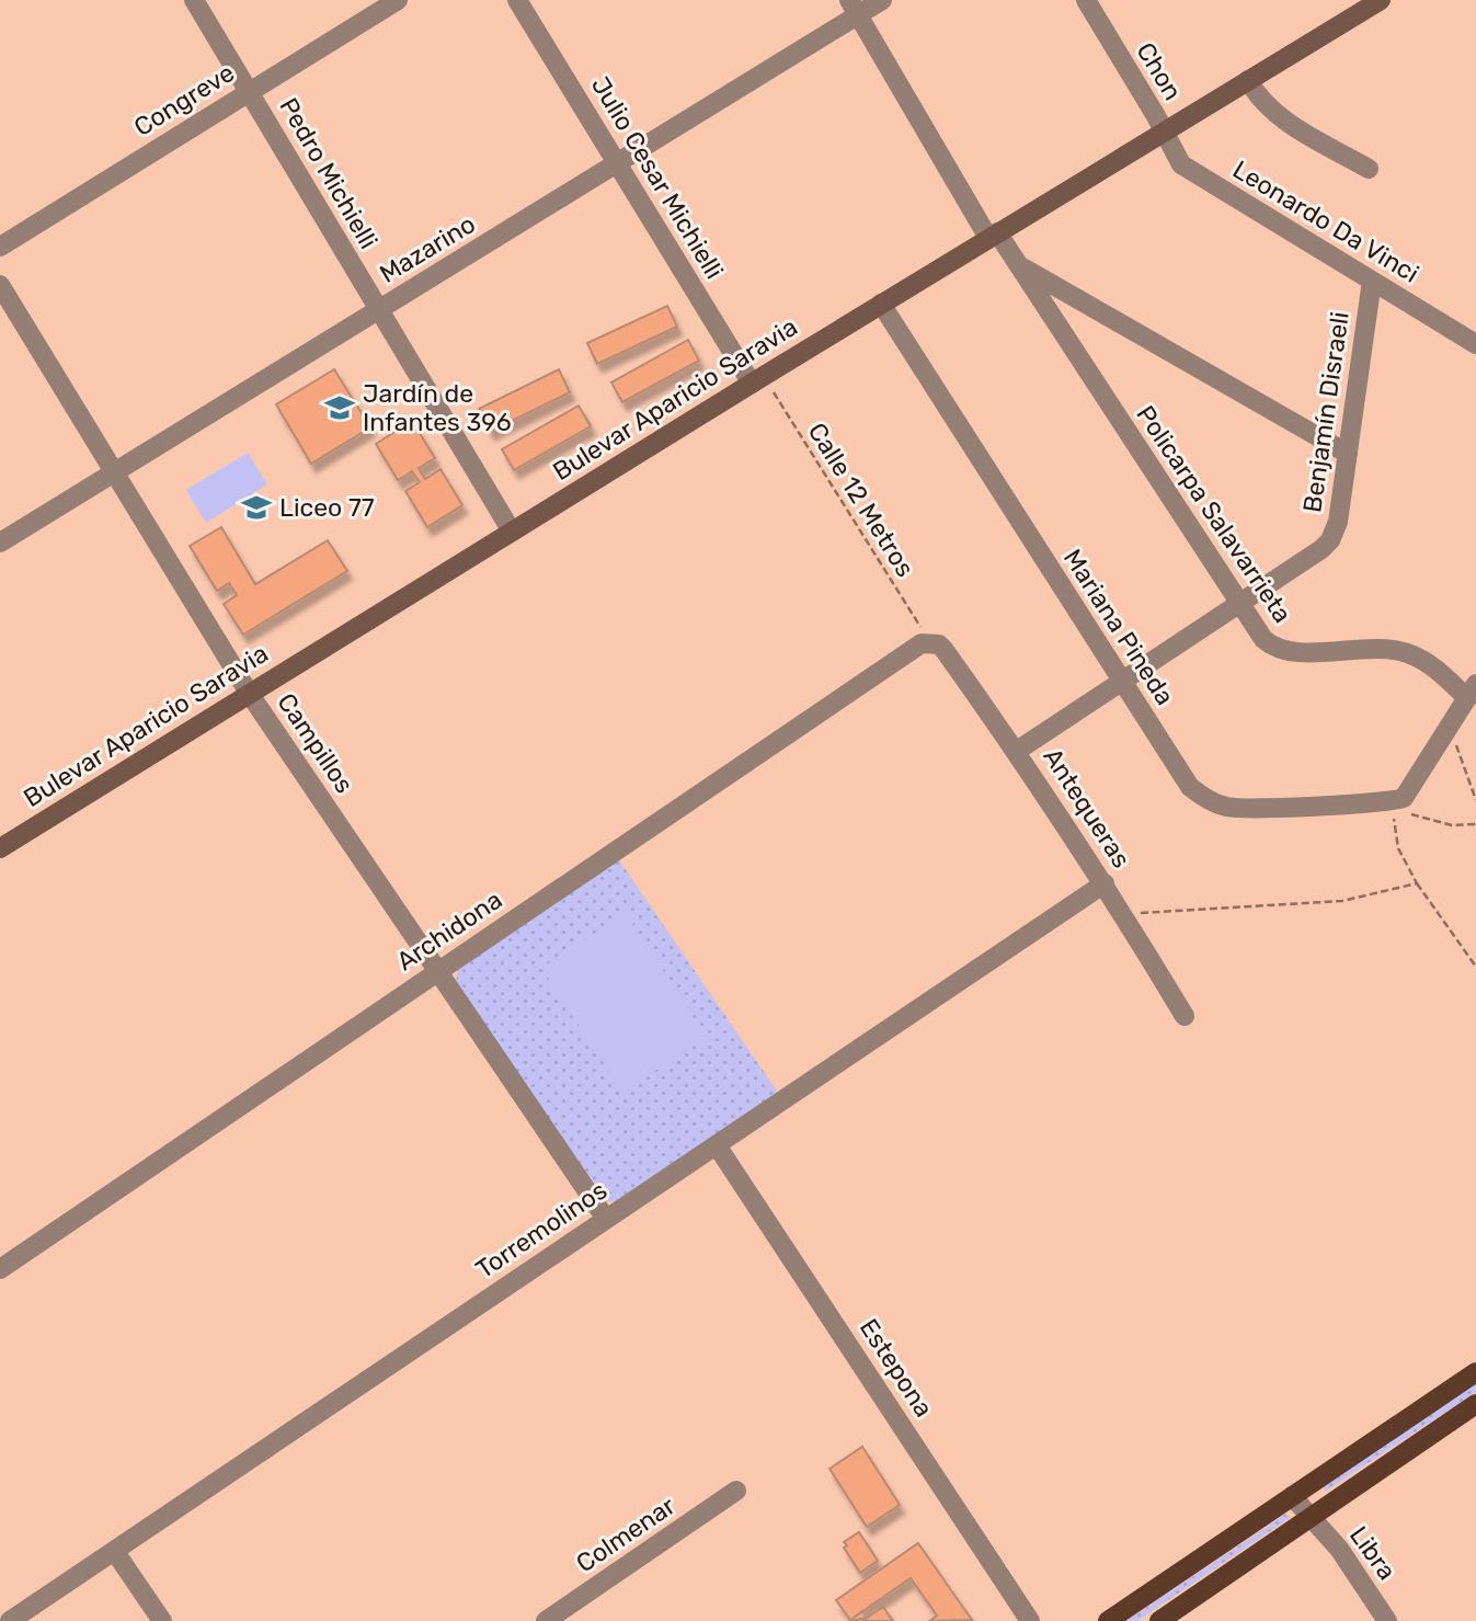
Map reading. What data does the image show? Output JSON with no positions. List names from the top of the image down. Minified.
{"streets":{"street":["Chon","Congreve","Pedro Michielli","Julio Cesar Michielli","Leonardo Da Vinci","Mazarino","Bulevar Aparicio Saravia","Benjamín Disraeli","Policarpa Salavarrieta","Mariana Pineda","Campillos","Antequeras","Archidona","Torremolinos","Estepona","Colmenar","Libra"],"path":["Calle 12 Metros"]},"crossings":[["Chon","Leonardo Da Vinci"],["Chon","Bulevar Aparicio Saravia"],["Congreve","Pedro Michielli"],["Pedro Michielli","Mazarino"],["Pedro Michielli","Bulevar Aparicio Saravia"],["Julio Cesar Michielli","Mazarino"],["Julio Cesar Michielli","Bulevar Aparicio Saravia"],["Julio Cesar Michielli","Calle 12 Metros"],["Leonardo Da Vinci","Bulevar Aparicio Saravia"],["Leonardo Da Vinci","Benjamín Disraeli"],["Mazarino","Policarpa Salavarrieta"],["Mazarino","Campillos"],["Bulevar Aparicio Saravia","Calle 12 Metros"],["Bulevar Aparicio Saravia","Policarpa Salavarrieta"],["Bulevar Aparicio Saravia","Mariana Pineda"],["Bulevar Aparicio Saravia","Campillos"],["Benjamín Disraeli","Policarpa Salavarrieta"],["Benjamín Disraeli","Mariana Pineda"],["Benjamín Disraeli","Antequeras"],["Calle 12 Metros","Antequeras"],["Calle 12 Metros","Archidona"],["Campillos","Archidona"],["Campillos","Torremolinos"],["Antequeras","Archidona"],["Antequeras","Torremolinos"],["Torremolinos","Estepona"]],"places":{"school or university":["Jardín de Infantes 396","Liceo 77"]}}
